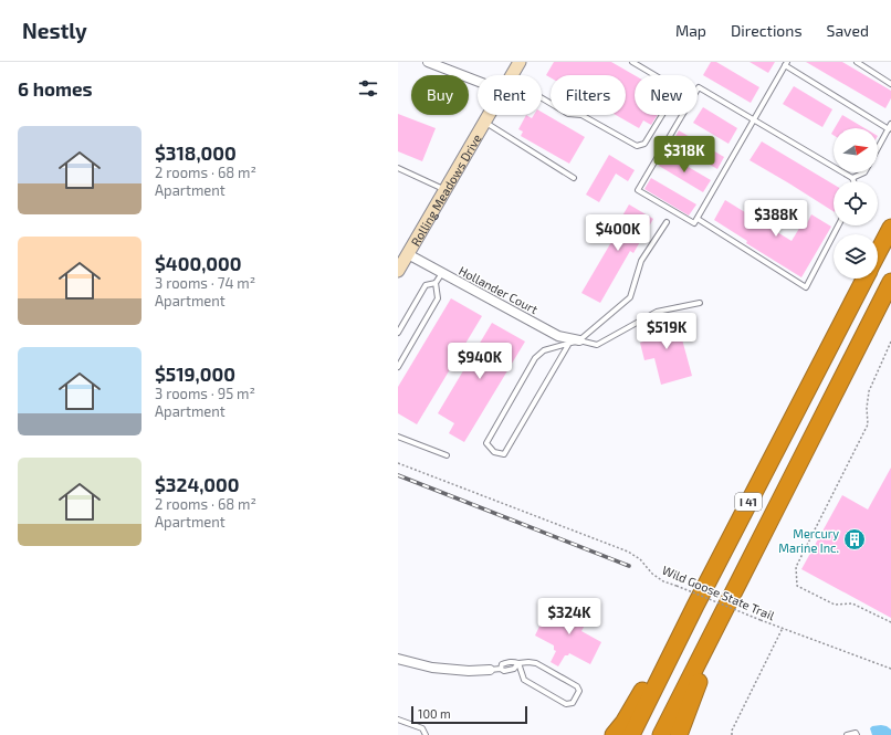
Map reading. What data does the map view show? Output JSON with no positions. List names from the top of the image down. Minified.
{"streets":{"highway":["I 41"],"main road":["Rolling Meadows Drive"],"street":["Hollander Court"],"path":["Wild Goose State Trail"]},"crossings":[["Rolling Meadows Drive","Hollander Court"]],"places":{"building":["Mercury Marine Inc."]},"scale_bar":"100 m","north":"right","page":{"header":"Nestly","nav":["Map","Directions","Saved"],"heading":"6 homes","chip":["Buy","Rent","Filters","New"],"list":[{"name":"$318,000","note":"2 rooms · 68 m² · Apartment"},{"name":"$400,000","note":"3 rooms · 74 m² · Apartment"},{"name":"$519,000","note":"3 rooms · 95 m² · Apartment"},{"name":"$324,000","note":"2 rooms · 68 m² · Apartment"}],"price":["$318K","$388K","$400K","$519K","$940K","$324K"],"scale":"100 m"}}
